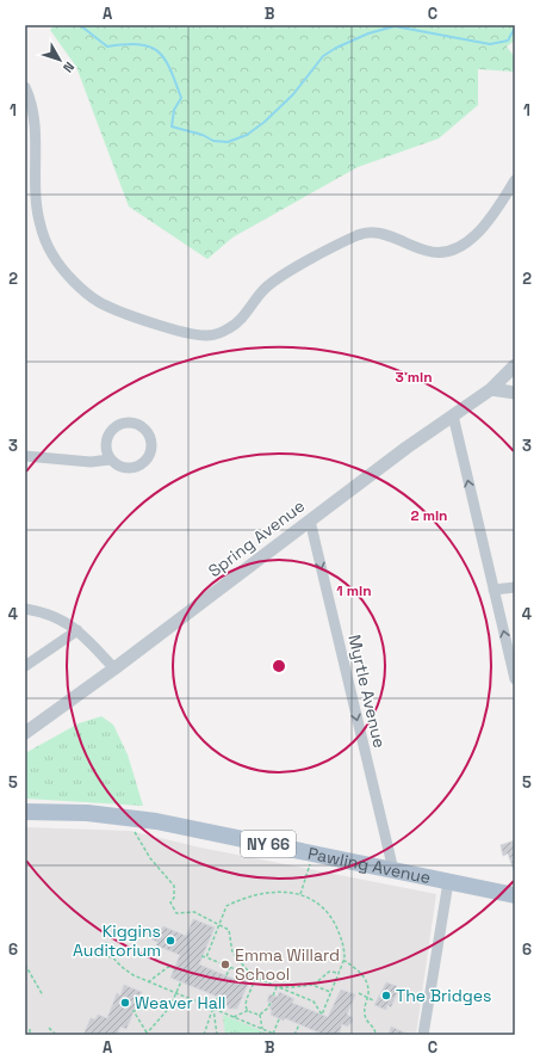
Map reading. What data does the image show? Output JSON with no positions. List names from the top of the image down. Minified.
{"streets":{"main road":["NY 66","Pawling Avenue"],"street":["Spring Avenue","Myrtle Avenue"]},"crossings":[["Spring Avenue","Myrtle Avenue"],["Myrtle Avenue","Pawling Avenue"]],"one_way":["Myrtle Avenue"],"places":["Kiggins Auditorium","Emma Willard School","The Bridges","Weaver Hall"],"north":"bottom right","grid":{"columns":["A","B","C"],"rows":["1","2","3","4","5","6"]},"rings":["3 min","2 min","1 min"]}
